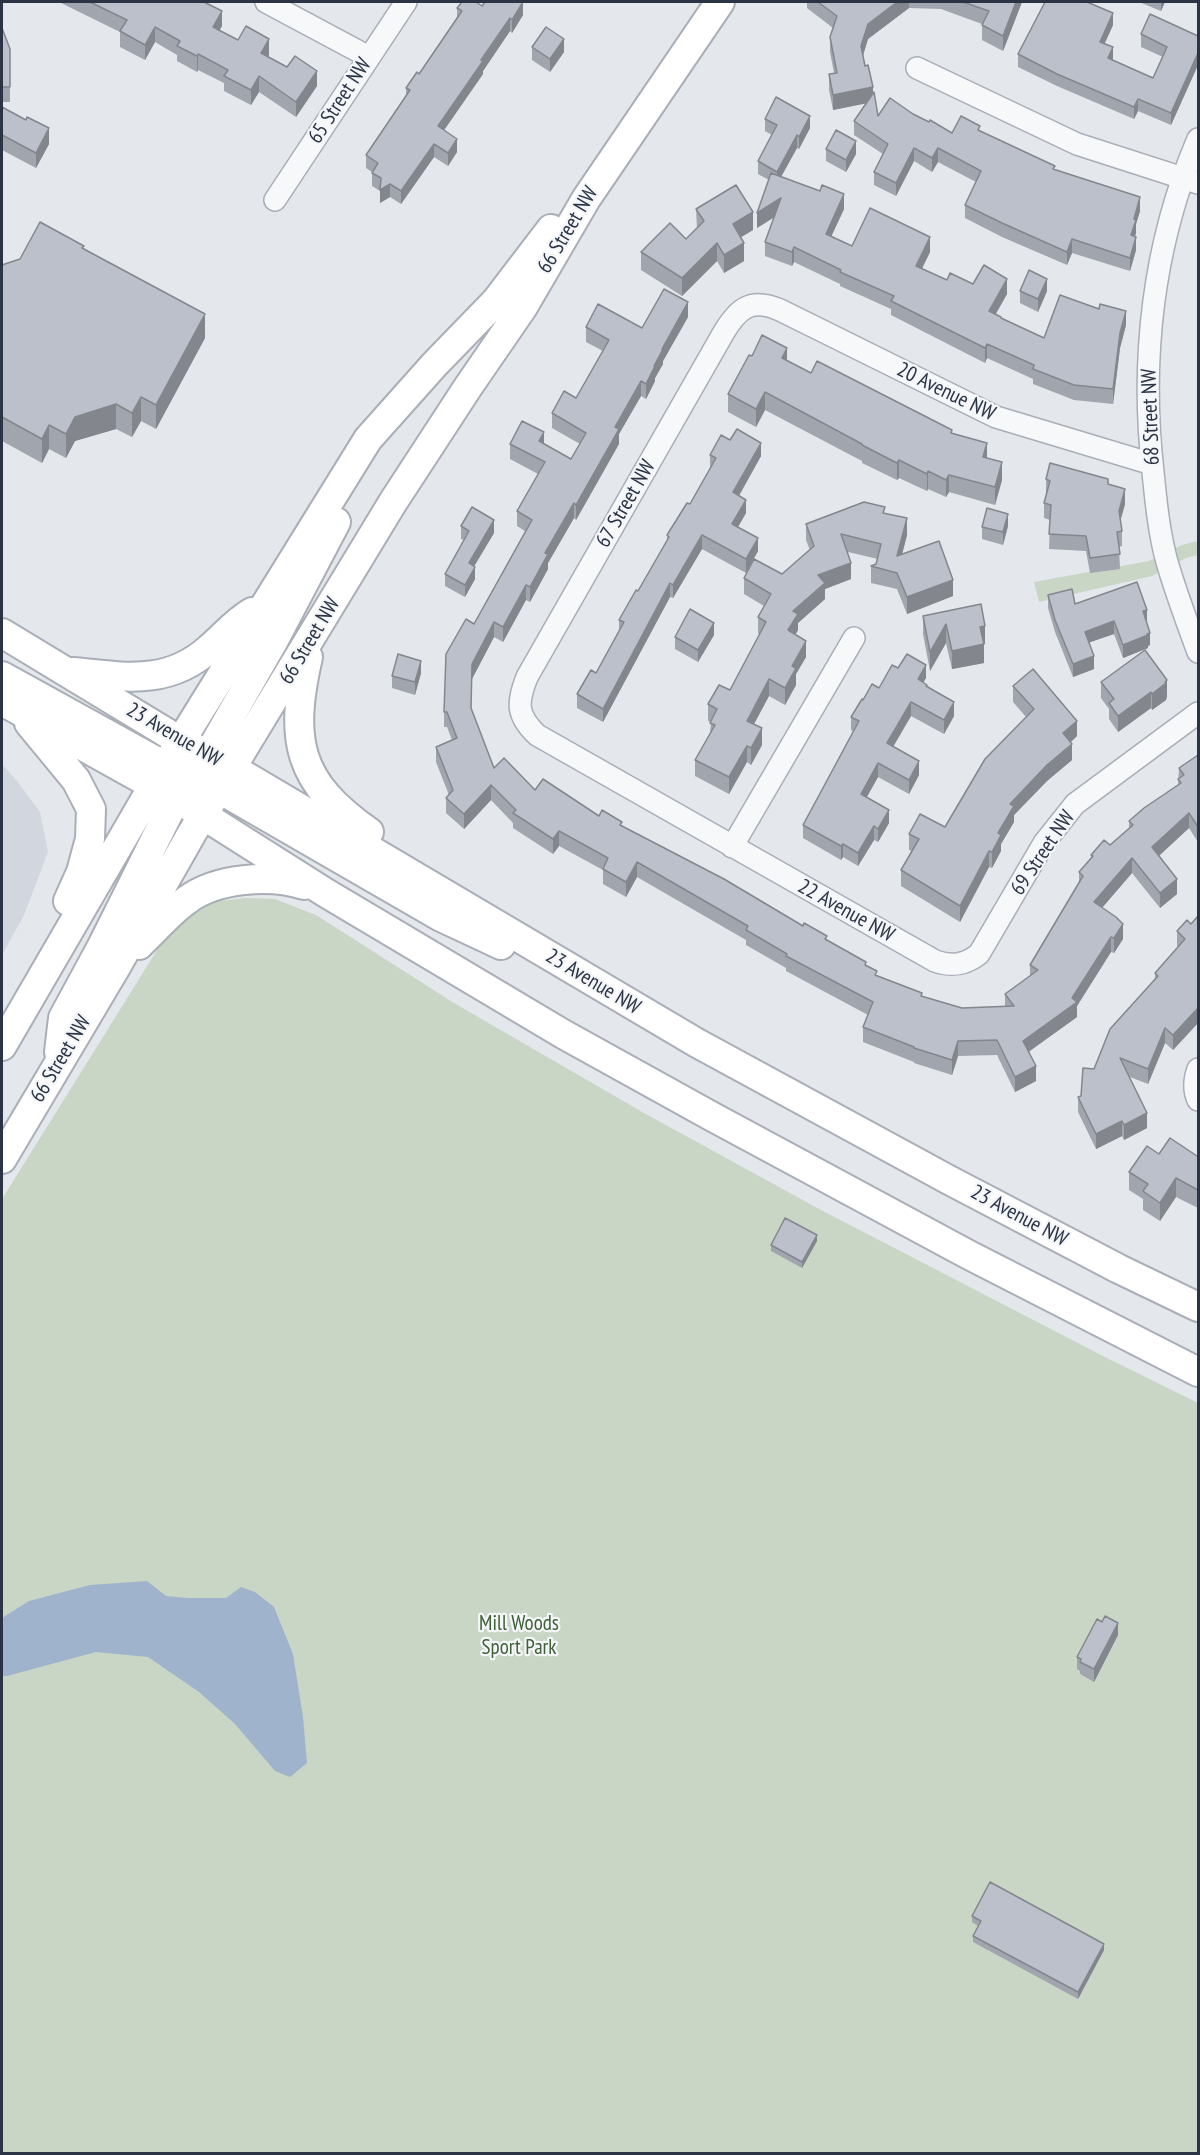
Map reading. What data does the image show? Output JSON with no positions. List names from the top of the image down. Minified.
{"streets":{"main road":["66 Street NW","23 Avenue NW"],"street":["65 Street NW","20 Avenue NW","68 Street NW","67 Street NW","69 Street NW","22 Avenue NW"]},"crossings":[["66 Street NW","23 Avenue NW"],["20 Avenue NW","68 Street NW"],["20 Avenue NW","67 Street NW"],["67 Street NW","22 Avenue NW"],["69 Street NW","22 Avenue NW"]],"parks":["Mill Woods Sport Park"]}
